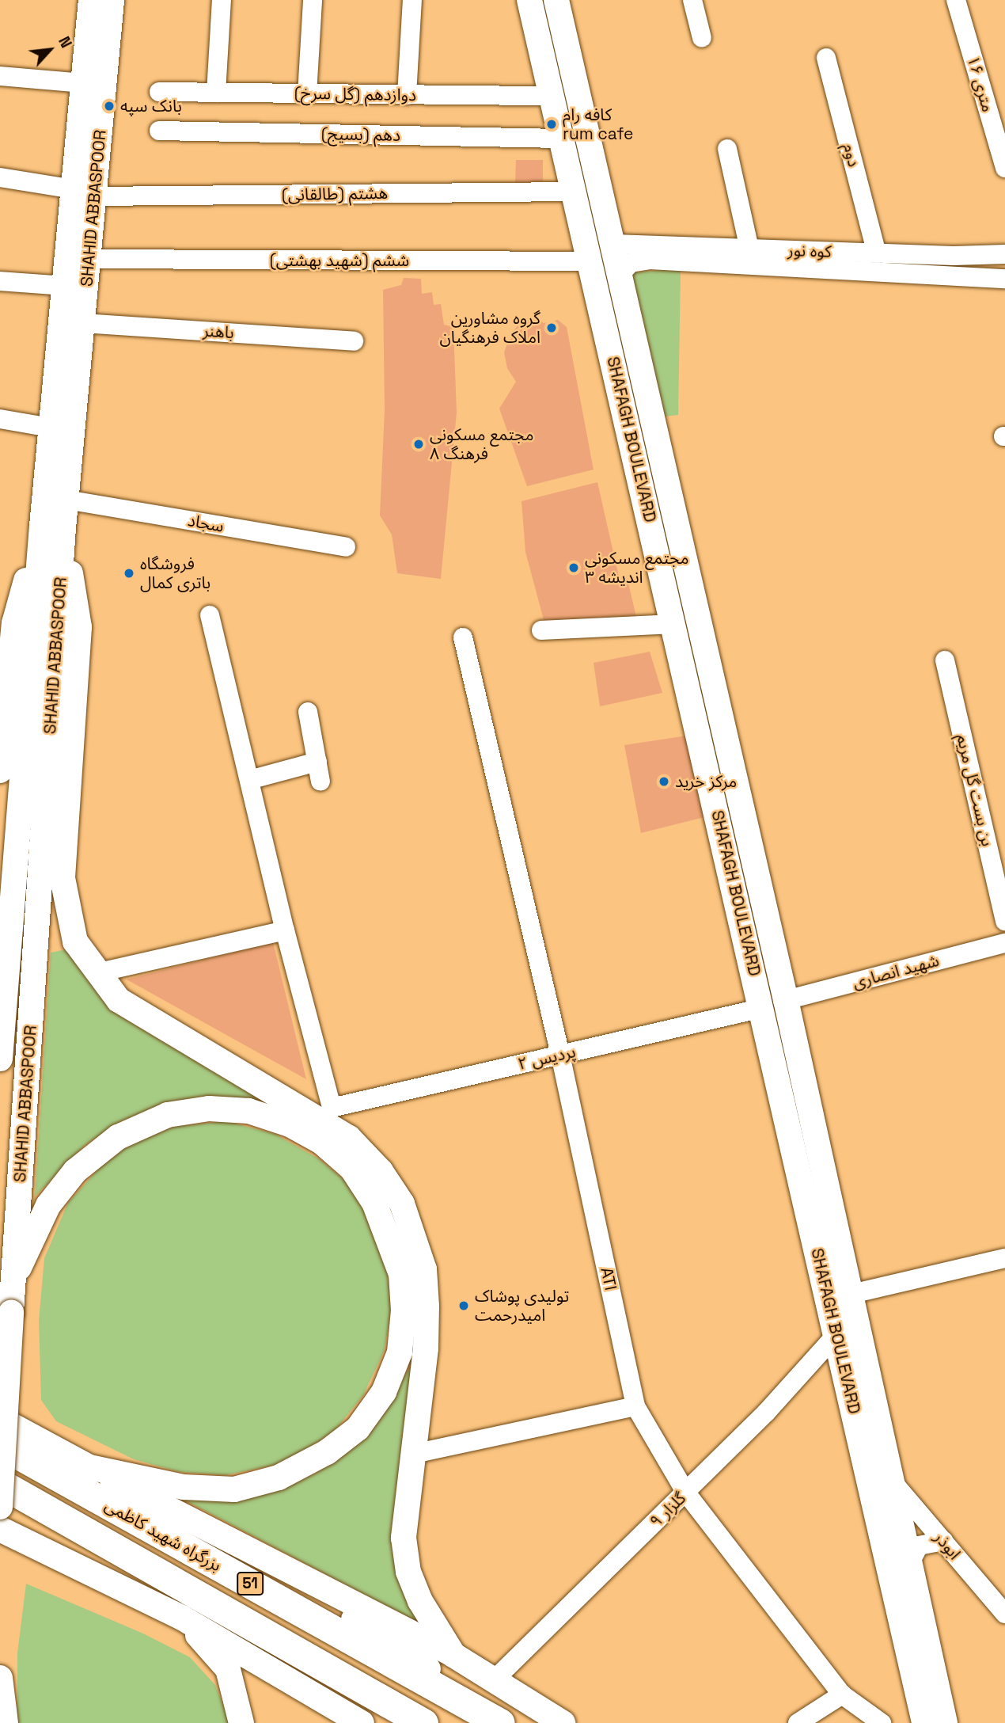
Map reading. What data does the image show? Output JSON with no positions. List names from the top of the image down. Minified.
{"streets":{"highway":["بزرگراه شهید کاظمی","51"],"main road":["SHAHID ABBASPOOR","SHAFAGH BOULEVARD"],"street":["۱۶ متری","دوازدهم (گل سرخ)","دهم (بسیج)","دوم","هشتم (طالقانی)","کوه نور","ششم (شهید بهشتی)","باهنر","سجاد","بن بست گل مریم","شهید انصاری","پردیس ۲","ATI","گلزار ۹","ابوذر"]},"crossings":[["دوازدهم (گل سرخ)","SHAFAGH BOULEVARD"],["دهم (بسیج)","SHAFAGH BOULEVARD"],["دوم","کوه نور"],["هشتم (طالقانی)","SHAHID ABBASPOOR"],["هشتم (طالقانی)","SHAFAGH BOULEVARD"],["SHAHID ABBASPOOR","ششم (شهید بهشتی)"],["SHAHID ABBASPOOR","باهنر"],["SHAHID ABBASPOOR","سجاد"],["کوه نور","SHAFAGH BOULEVARD"],["ششم (شهید بهشتی)","SHAFAGH BOULEVARD"],["SHAFAGH BOULEVARD","شهید انصاری"],["SHAFAGH BOULEVARD","پردیس ۲"],["SHAFAGH BOULEVARD","گلزار ۹"],["SHAFAGH BOULEVARD","ابوذر"],["پردیس ۲","ATI"],["ATI","گلزار ۹"],["گلزار ۹","بزرگراه شهید کاظمی"]],"places":["بانک سپه","کافه رام rum cafe","گروه مشاورین املاک فرهنگیان","مجتمع مسکونی فرهنگ ۸","مجتمع مسکونی اندیشه ۳","فروشگاه باتری کمال","مرکز خرید","تولیدی پوشاک امیدرحمت"],"north":"top right"}
